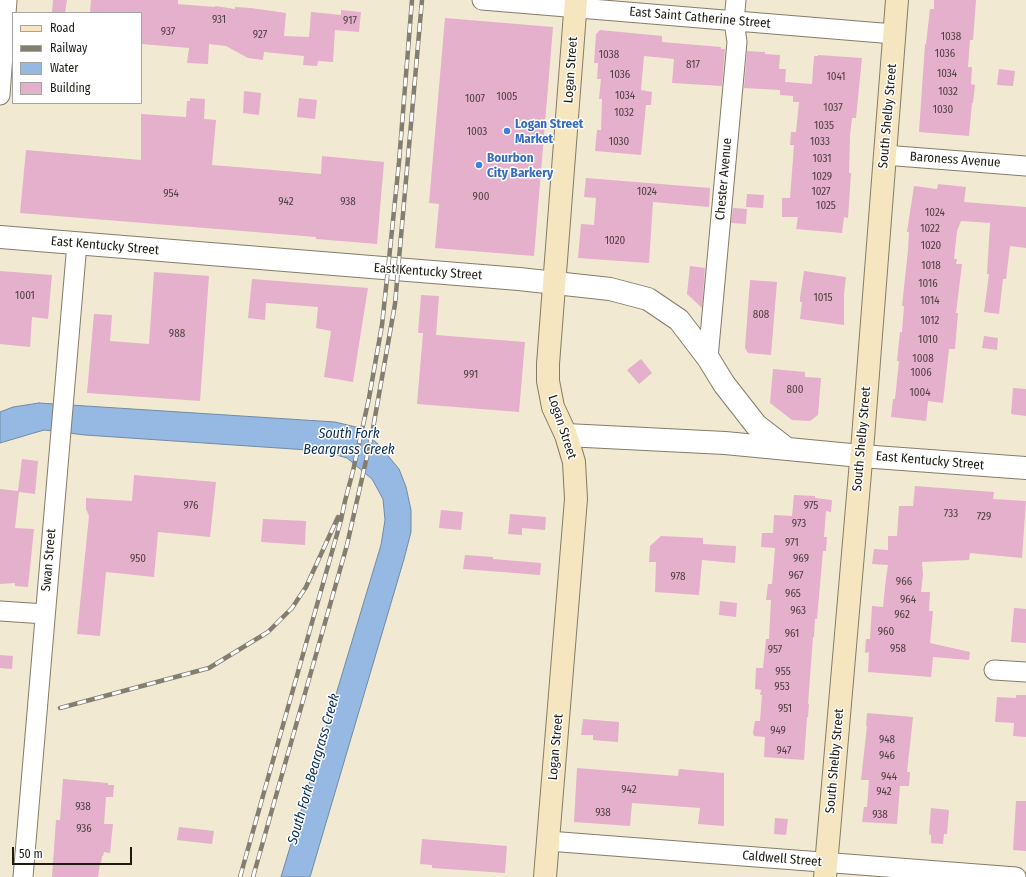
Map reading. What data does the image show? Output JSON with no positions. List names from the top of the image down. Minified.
{"streets":{"main road":["Logan Street","South Shelby Street"],"street":["East Saint Catherine Street","Baroness Avenue","Chester Avenue","East Kentucky Street","Swan Street","Caldwell Street"]},"crossings":[["East Saint Catherine Street","Logan Street"],["East Saint Catherine Street","South Shelby Street"],["East Saint Catherine Street","Chester Avenue"],["Logan Street","East Kentucky Street"],["Logan Street","Caldwell Street"],["South Shelby Street","Baroness Avenue"],["South Shelby Street","East Kentucky Street"],["South Shelby Street","Caldwell Street"],["Chester Avenue","East Kentucky Street"],["East Kentucky Street","Swan Street"]],"water":["South Fork Beargrass Creek"],"places":["Logan Street Market","Bourbon City Barkery"],"house_numbers":["931","917","937","927","1038","1036","1038","817","1034","1036","1041","1032","1034","1005","1007","1037","1030","1032","1035","1003","1030","1033","1031","1029","1024","1027","954","900","942","938","1025","1024","1022","1020","1020","1018","1016","1001","1015","1014","808","1012","988","1010","1008","1006","991","800","1004","976","975","733","729","973","971","950","969","967","978","966","965","964","963","962","960","961","958","957","955","953","951","949","948","947","946","944","942","942","938","938","938","936"],"legend":["Road","Railway","Water","Building"],"scale_bar":"50 m"}
